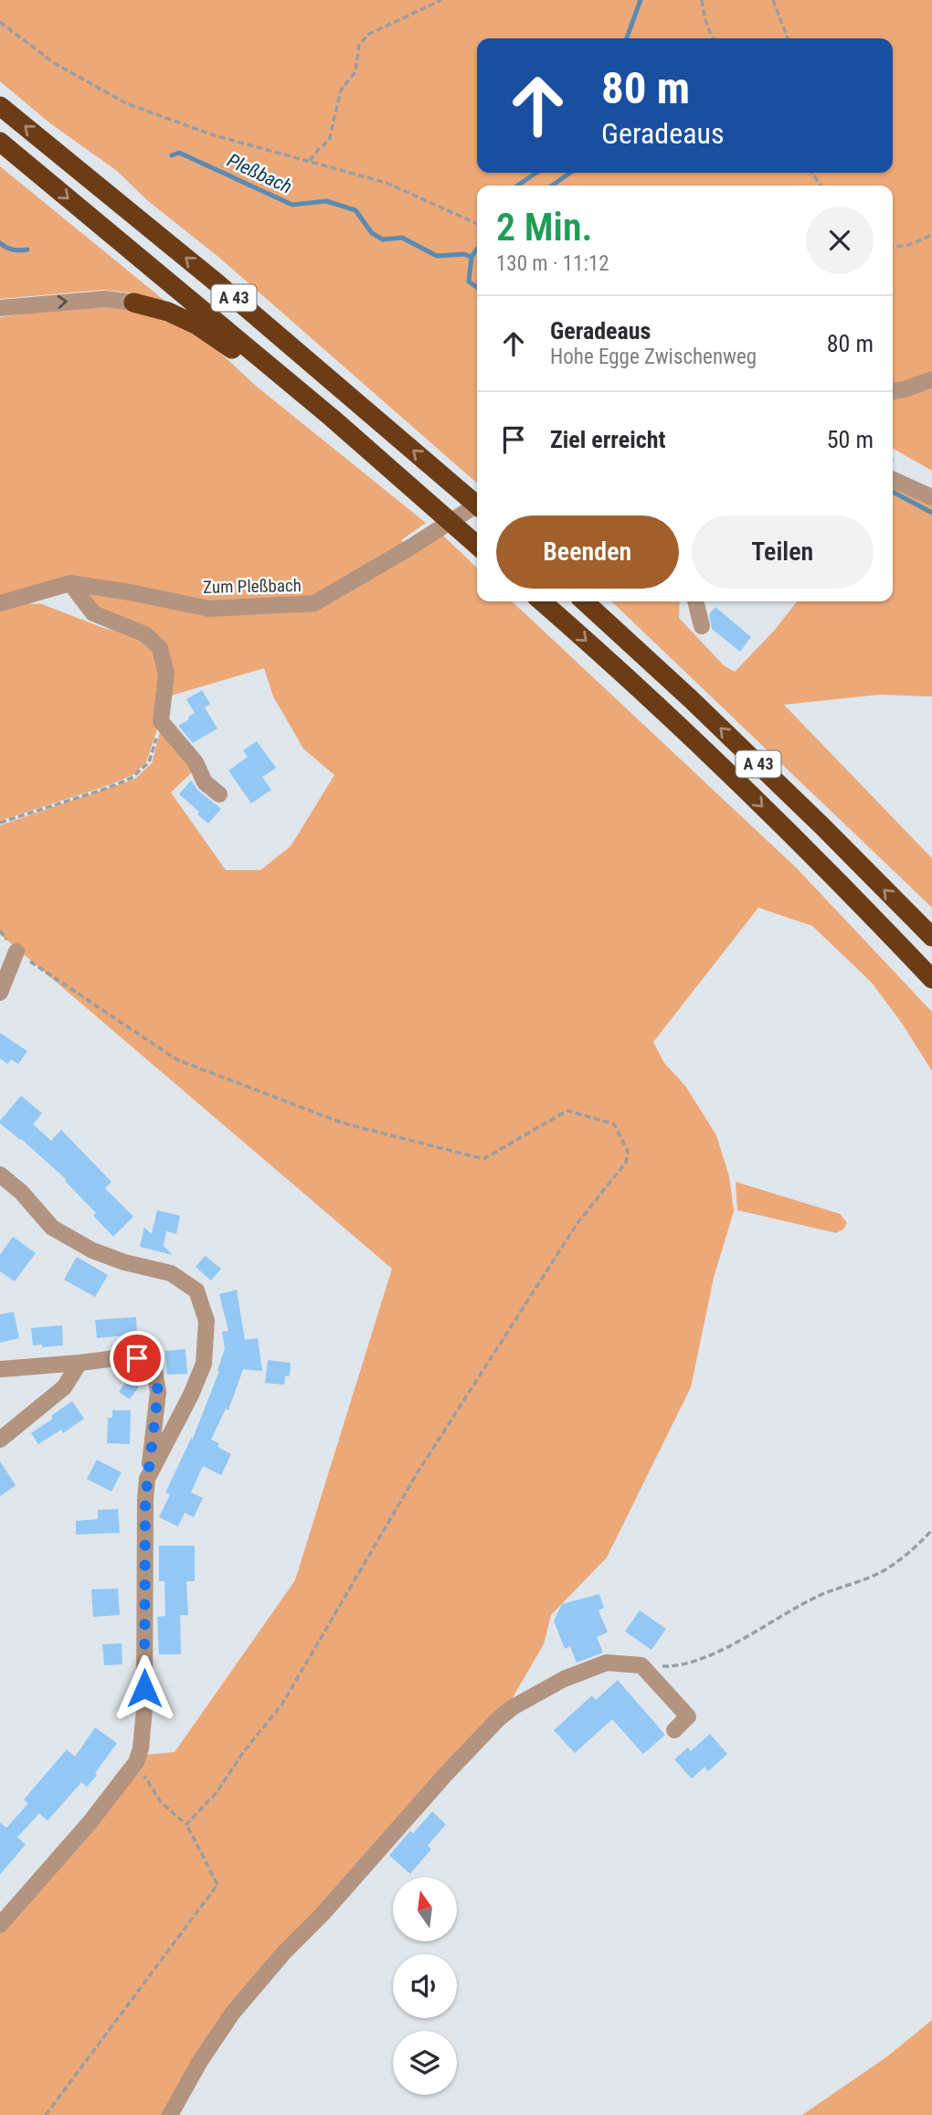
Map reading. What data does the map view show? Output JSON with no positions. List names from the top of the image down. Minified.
{"streets":{"highway":["A 43"],"street":["Zum Pleßbach"]},"water":["Pleßbach"],"north":"top","page":{"turn":["80 m","Geradeaus"],"heading":["2 Min.","130 m · 11:12"],"list":[{"name":"Geradeaus","note":"Hohe Egge Zwischenweg","value":"80 m"},{"name":"Ziel erreicht","value":"50 m"}],"buttons":["Beenden","Teilen"]}}
